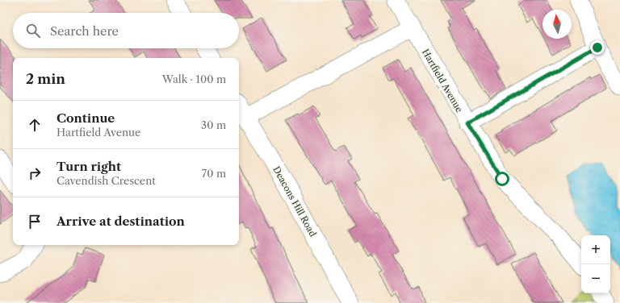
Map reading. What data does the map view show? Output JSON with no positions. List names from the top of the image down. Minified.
{"streets":{"street":["Hartfield Avenue","Deacons Hill Road"]},"north":"top","page":{"search":"Search here","heading":["2 min","Walk · 100 m"],"list":[["Continue","Hartfield Avenue","30 m"],["Turn right","Cavendish Crescent","70 m"],"Arrive at destination"],"map_buttons":["+","−"]}}
